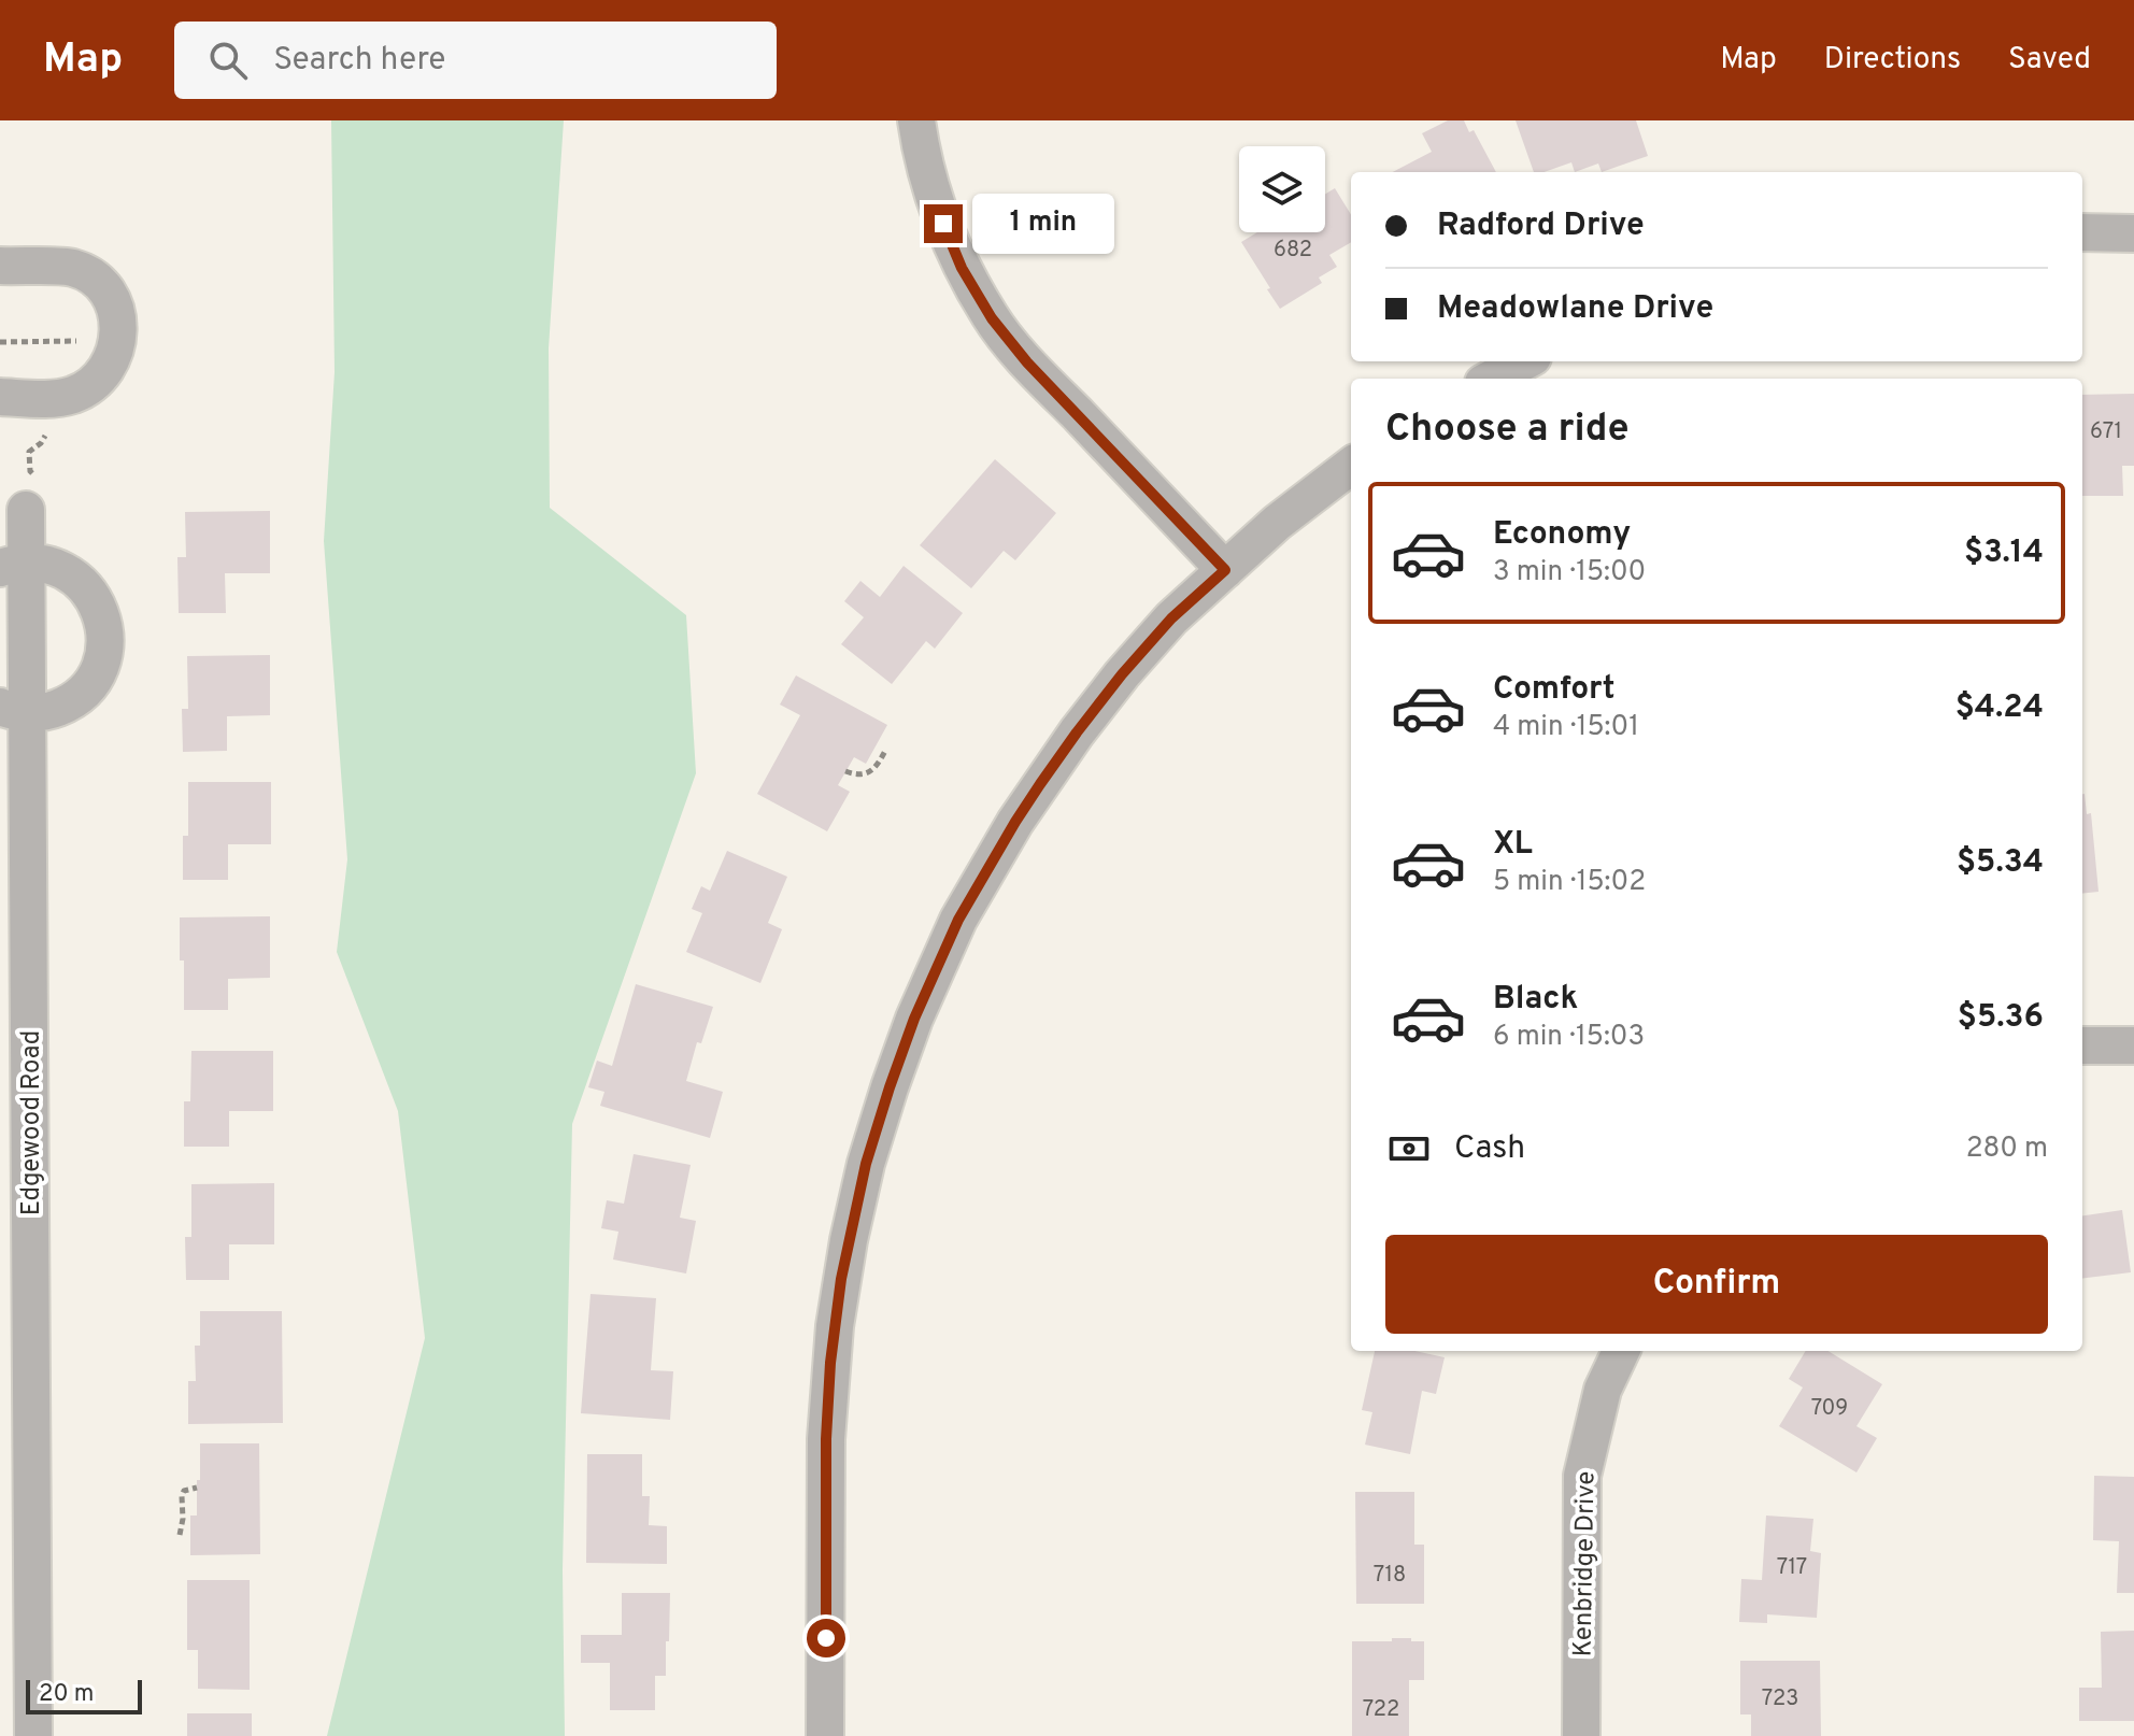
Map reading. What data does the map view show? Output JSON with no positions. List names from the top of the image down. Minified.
{"streets":{"street":["Edgewood Road","Kenbridge Drive"]},"house_numbers":["682","671","709","717","718","723","722"],"scale_bar":"20 m","page":{"header":"Map","search":"Search here","nav":["Map","Directions","Saved"],"banner":["Radford Drive","Meadowlane Drive"],"bubble":"1 min","heading":"Choose a ride","list":[{"name":"Economy","note":"3 min · 15:00","value":"$3.14"},{"name":"Comfort","note":"4 min · 15:01","value":"$4.24"},{"name":"XL","note":"5 min · 15:02","value":"$5.34"},{"name":"Black","note":"6 min · 15:03","value":"$5.36"}],"pay":["Cash","280 m"],"buttons":"Confirm","scale":"20 m"}}
